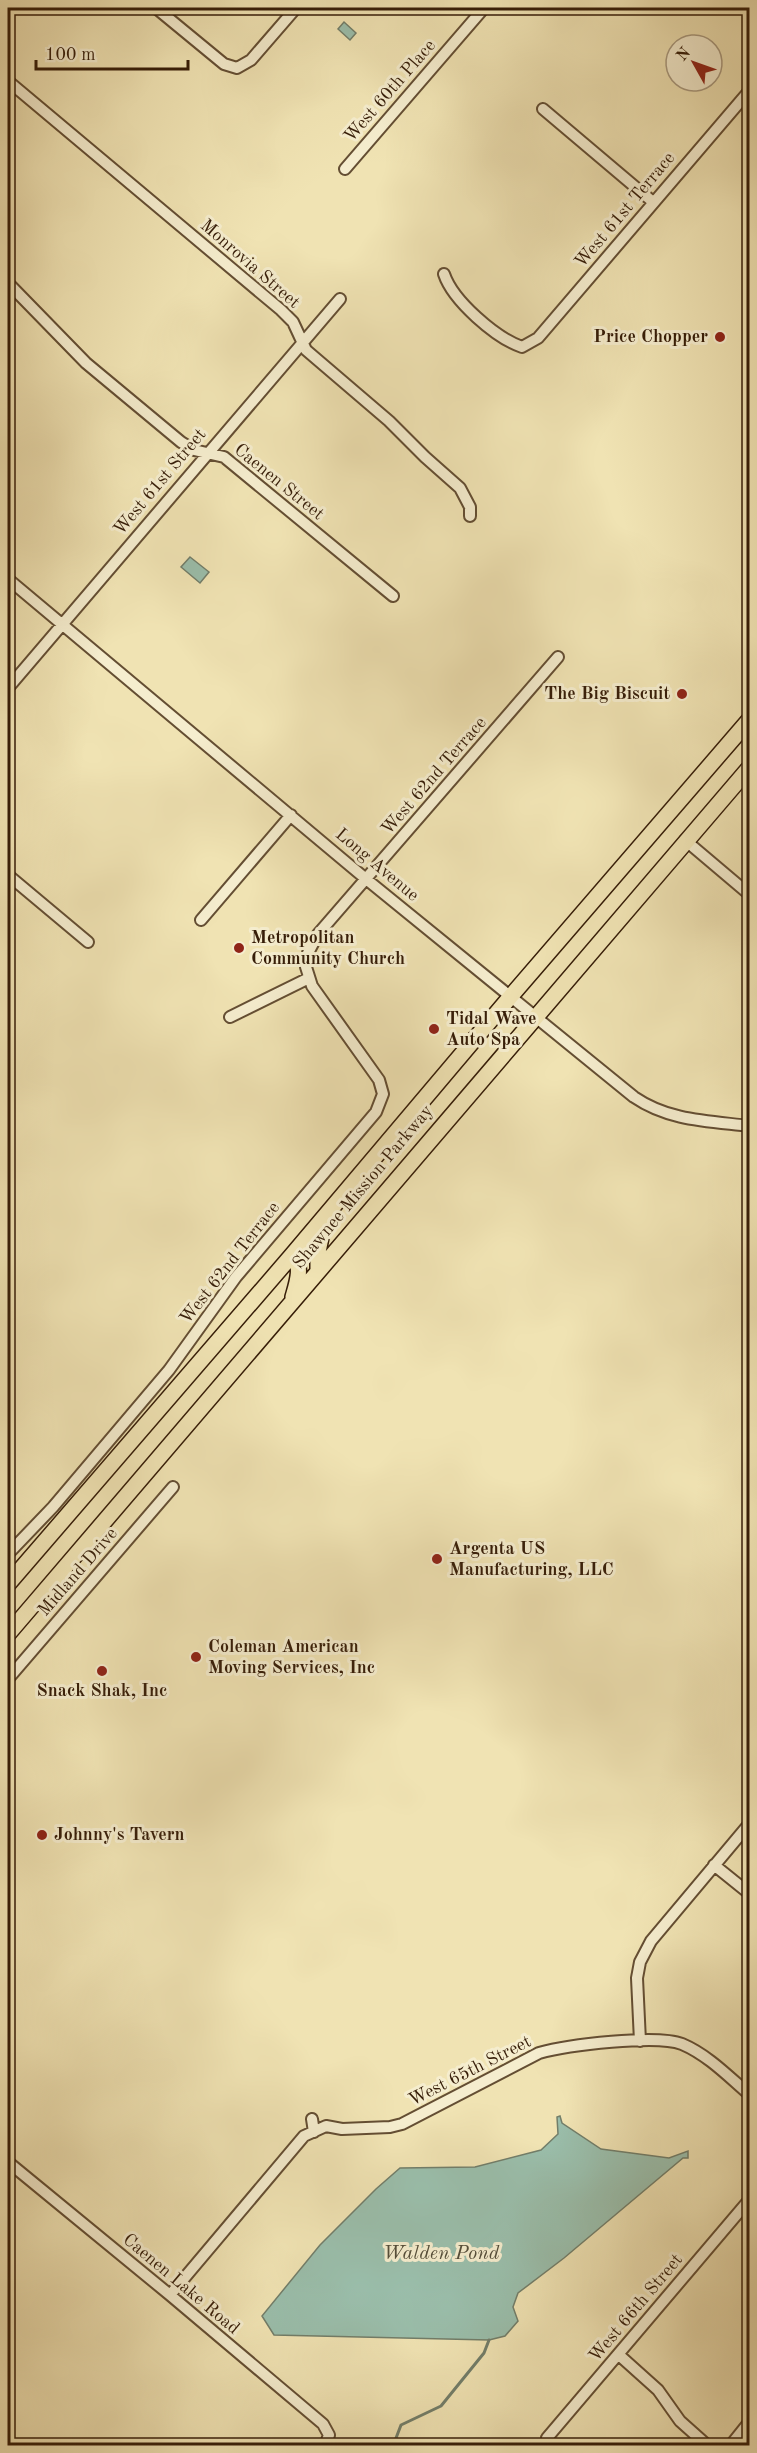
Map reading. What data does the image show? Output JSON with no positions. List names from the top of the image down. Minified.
{"streets":{"highway":["Shawnee Mission Parkway"],"street":["West 60th Place","West 61st Terrace","Monrovia Street","West 61st Street","Caenen Street","West 62nd Terrace","Long Avenue","Midland Drive","West 65th Street","Caenen Lake Road","West 66th Street"]},"crossings":[["Monrovia Street","West 61st Street"],["West 61st Street","Caenen Street"],["West 61st Street","Long Avenue"],["West 62nd Terrace","Long Avenue"],["Long Avenue","Shawnee Mission Parkway"]],"water":["Walden Pond"],"places":["Price Chopper","The Big Biscuit","Metropolitan Community Church","Tidal Wave Auto Spa","Argenta US Manufacturing, LLC","Coleman American Moving Services, Inc","Snack Shak, Inc","Johnny's Tavern"],"scale_bar":"100 m","north":"top left"}
